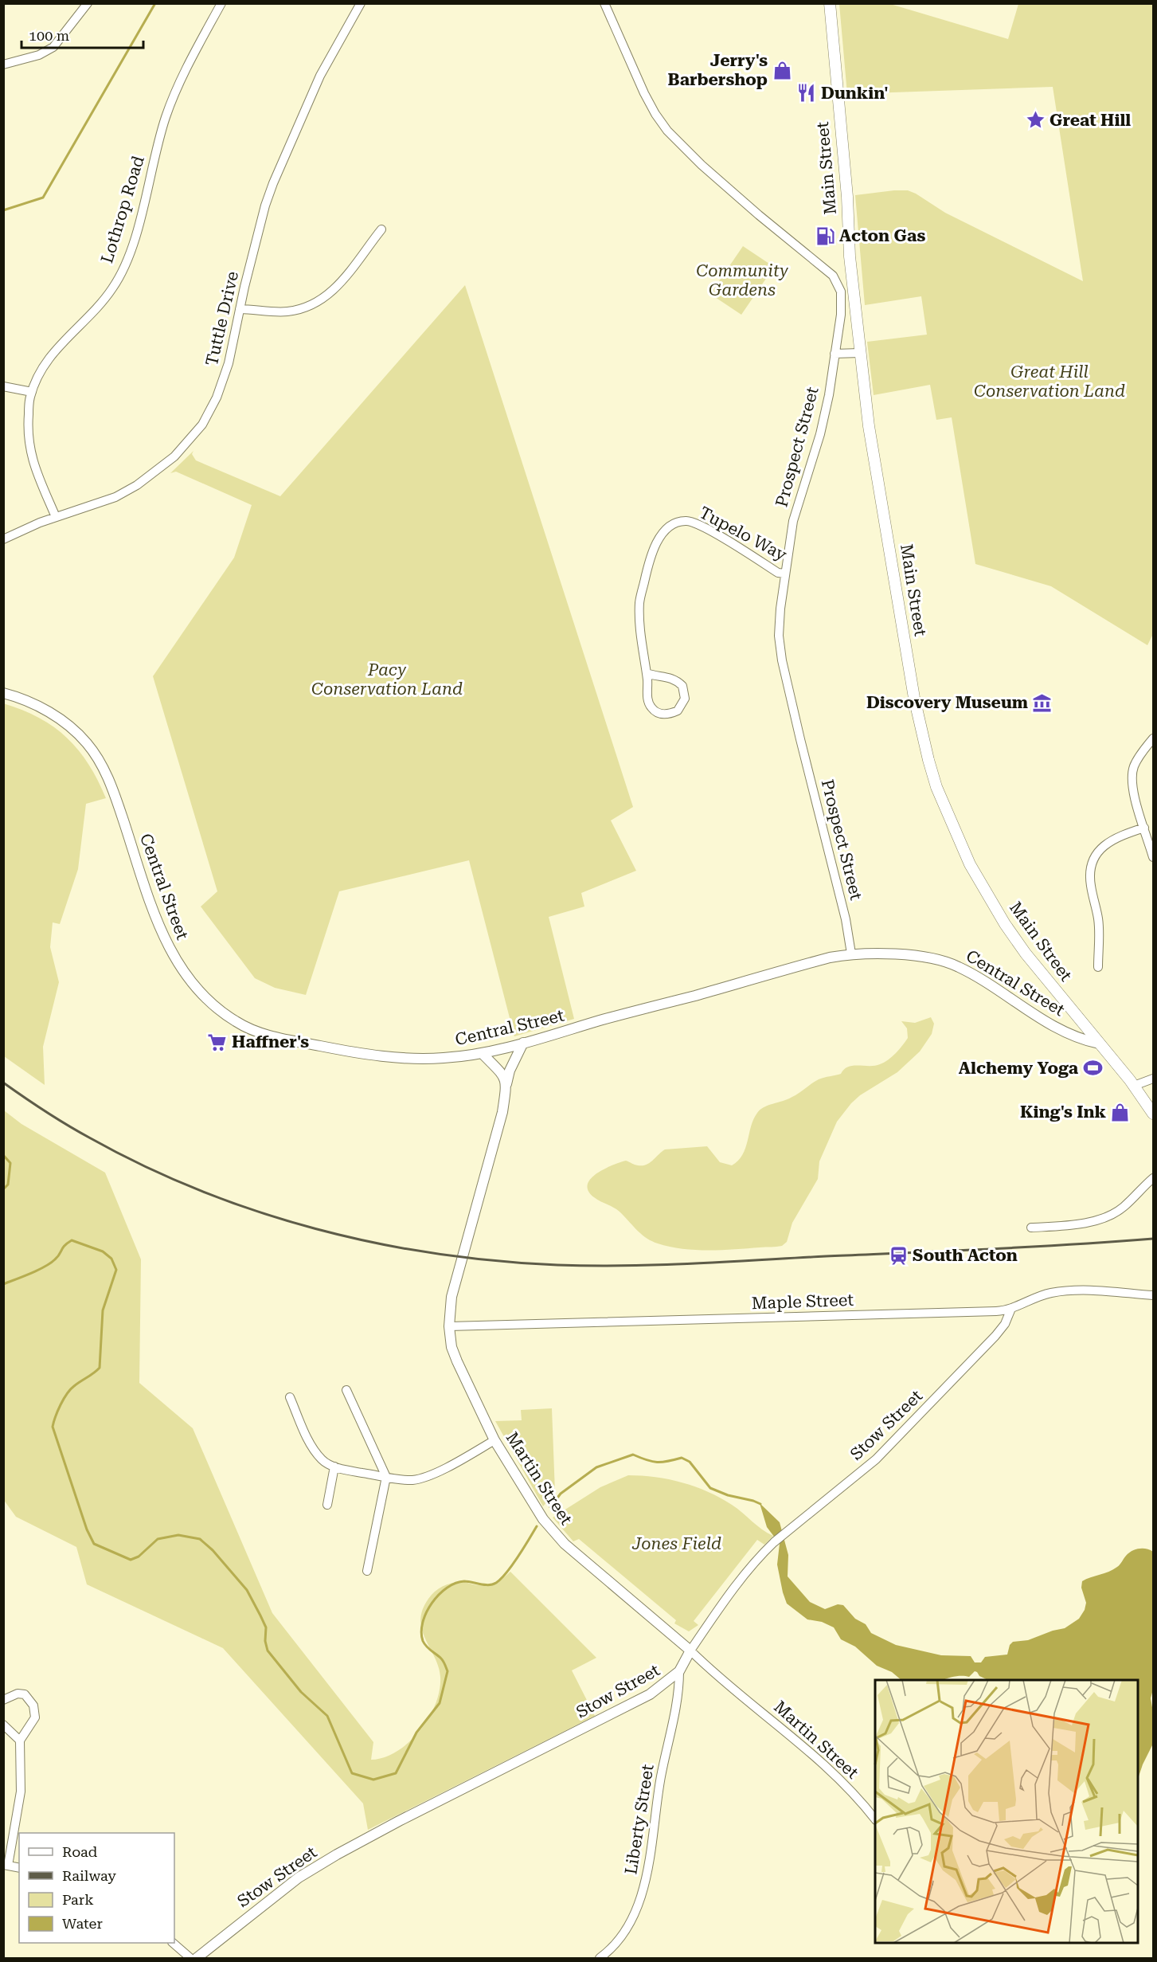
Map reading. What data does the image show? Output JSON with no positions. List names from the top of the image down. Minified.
{"streets":{"main road":["Main Street"],"street":["Lothrop Road","Tuttle Drive","Prospect Street","Tupelo Way","Central Street","Maple Street","Stow Street","Martin Street","Liberty Street"]},"crossings":[["Main Street","Central Street"],["Lothrop Road","Tuttle Drive"],["Prospect Street","Tupelo Way"],["Prospect Street","Central Street"],["Central Street","Martin Street"],["Maple Street","Stow Street"],["Maple Street","Martin Street"],["Stow Street","Martin Street"],["Stow Street","Liberty Street"]],"parks":["Community Gardens","Great Hill Conservation Land","Pacy Conservation Land","Jones Field"],"places":{"shop":["Jerry's Barbershop","King's Ink"],"restaurant":["Dunkin'"],"place":["Great Hill"],"fuel station":["Acton Gas"],"museum":["Discovery Museum"],"supermarket":["Haffner's"],"sports":["Alchemy Yoga"],"station":["South Acton"]},"legend":["Road","Railway","Park","Water"],"scale_bar":"100 m"}
